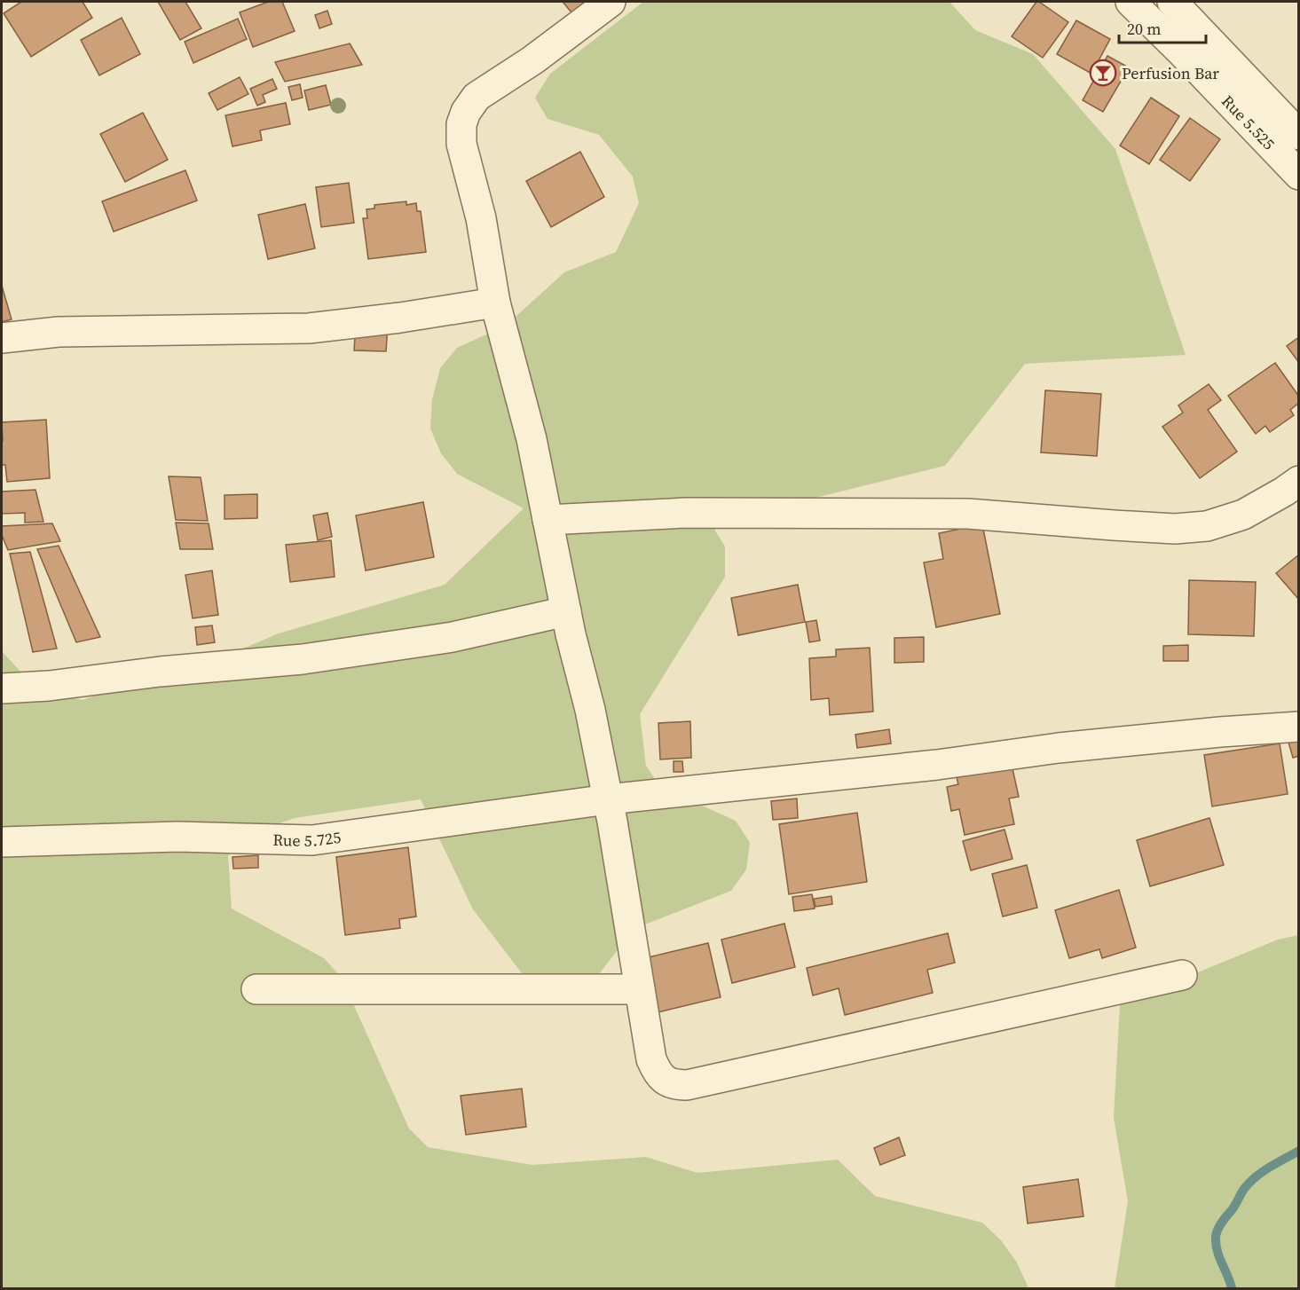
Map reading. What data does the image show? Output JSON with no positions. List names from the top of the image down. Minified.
{"streets":{"street":["Rue 5.525","Rue 5.725"]},"places":{"bar":["Perfusion Bar"]},"scale_bar":"20 m"}
